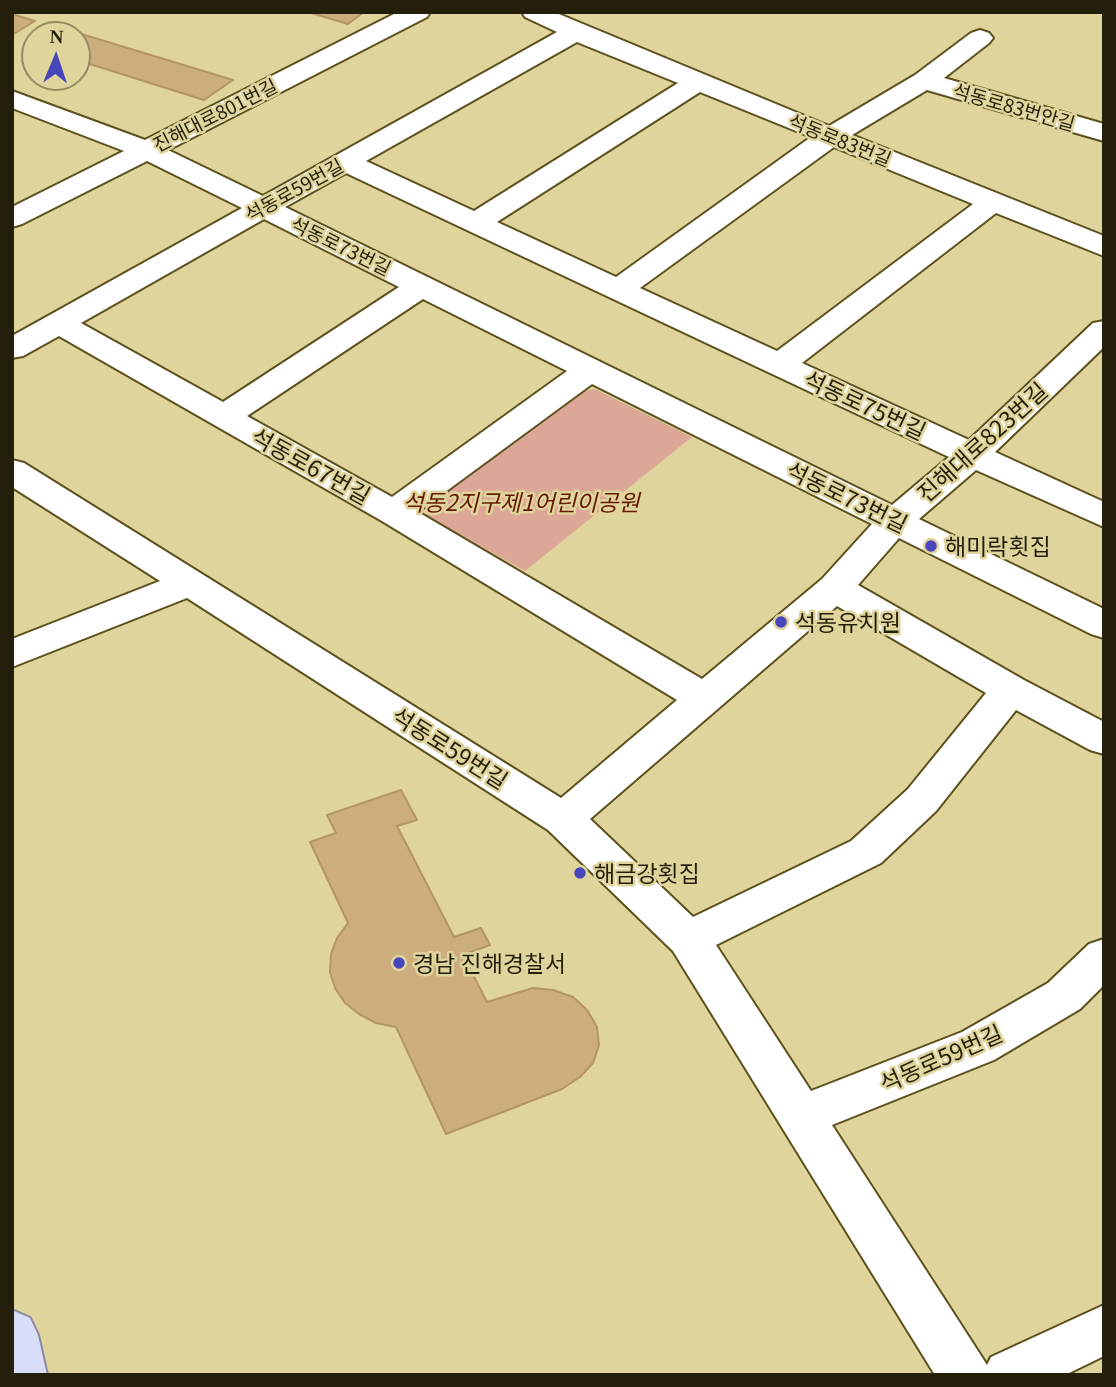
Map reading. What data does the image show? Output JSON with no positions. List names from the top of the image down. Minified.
{"streets":{"street":["석동로83번안길","진해대로801번길","석동로83번길","석동로59번길","석동로73번길","석동로75번길","진해대로823번길","석동로67번길"]},"crossings":[["석동로83번안길","석동로83번길"],["진해대로801번길","석동로73번길"],["석동로83번길","석동로59번길"],["석동로83번길","석동로75번길"],["석동로59번길","석동로73번길"],["석동로59번길","석동로75번길"],["석동로59번길","진해대로823번길"],["석동로59번길","석동로67번길"],["석동로73번길","진해대로823번길"],["석동로73번길","석동로67번길"],["석동로75번길","진해대로823번길"],["진해대로823번길","석동로67번길"]],"parks":["석동2지구제1어린이공원"],"places":["해미락횟집","석동유치원","해금강횟집","경남 진해경찰서"],"north":"top"}
